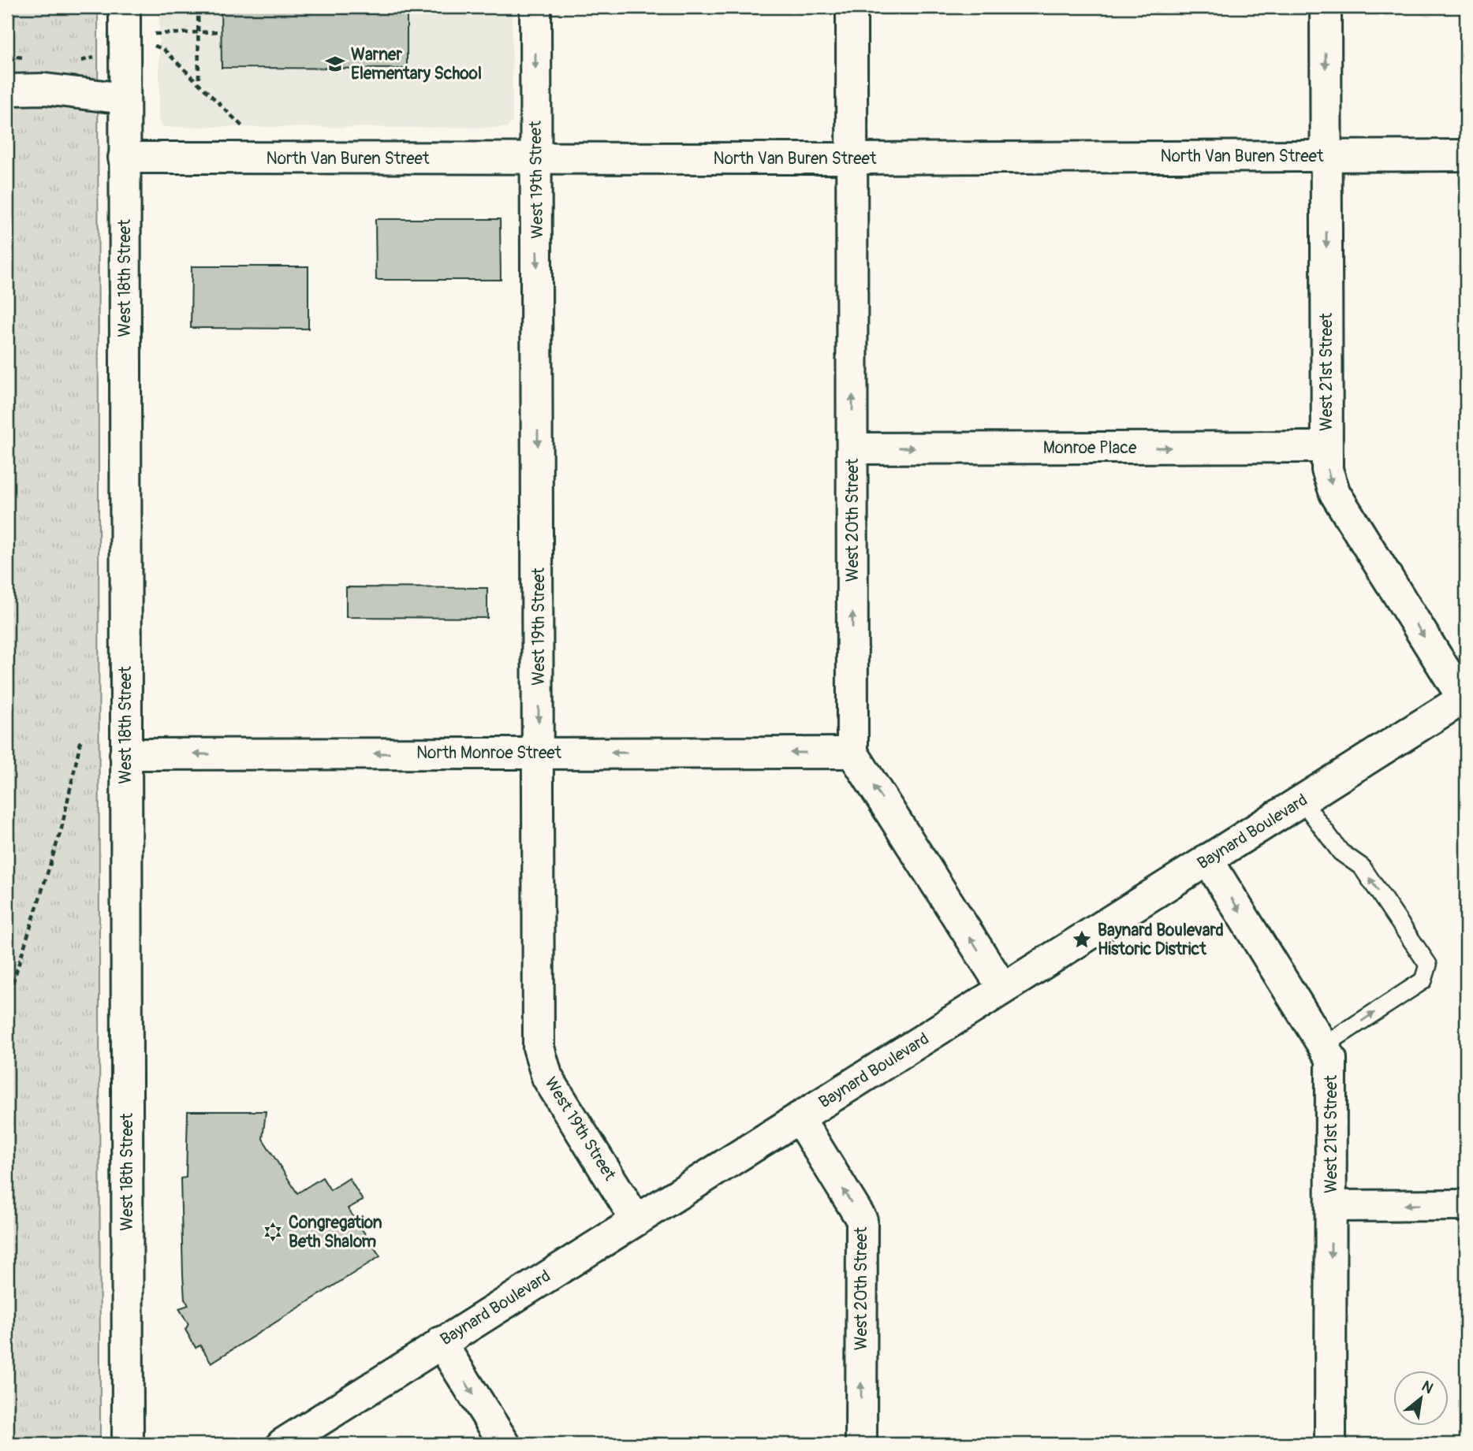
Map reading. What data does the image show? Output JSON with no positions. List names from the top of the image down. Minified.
{"streets":{"street":["North Van Buren Street","West 19th Street","West 18th Street","West 21st Street","Monroe Place","West 20th Street","North Monroe Street","Baynard Boulevard"]},"crossings":[["North Van Buren Street","West 19th Street"],["North Van Buren Street","West 18th Street"],["North Van Buren Street","West 21st Street"],["North Van Buren Street","West 20th Street"],["West 19th Street","North Monroe Street"],["West 19th Street","Baynard Boulevard"],["West 18th Street","North Monroe Street"],["West 21st Street","Monroe Place"],["West 21st Street","Baynard Boulevard"],["Monroe Place","West 20th Street"],["West 20th Street","North Monroe Street"],["West 20th Street","Baynard Boulevard"]],"one_way":["West 19th Street","West 21st Street","Monroe Place","West 20th Street","North Monroe Street"],"places":{"school or university":["Warner Elementary School"],"place":["Baynard Boulevard Historic District"],"synagogue":["Congregation Beth Shalom"]},"north":"top right"}
